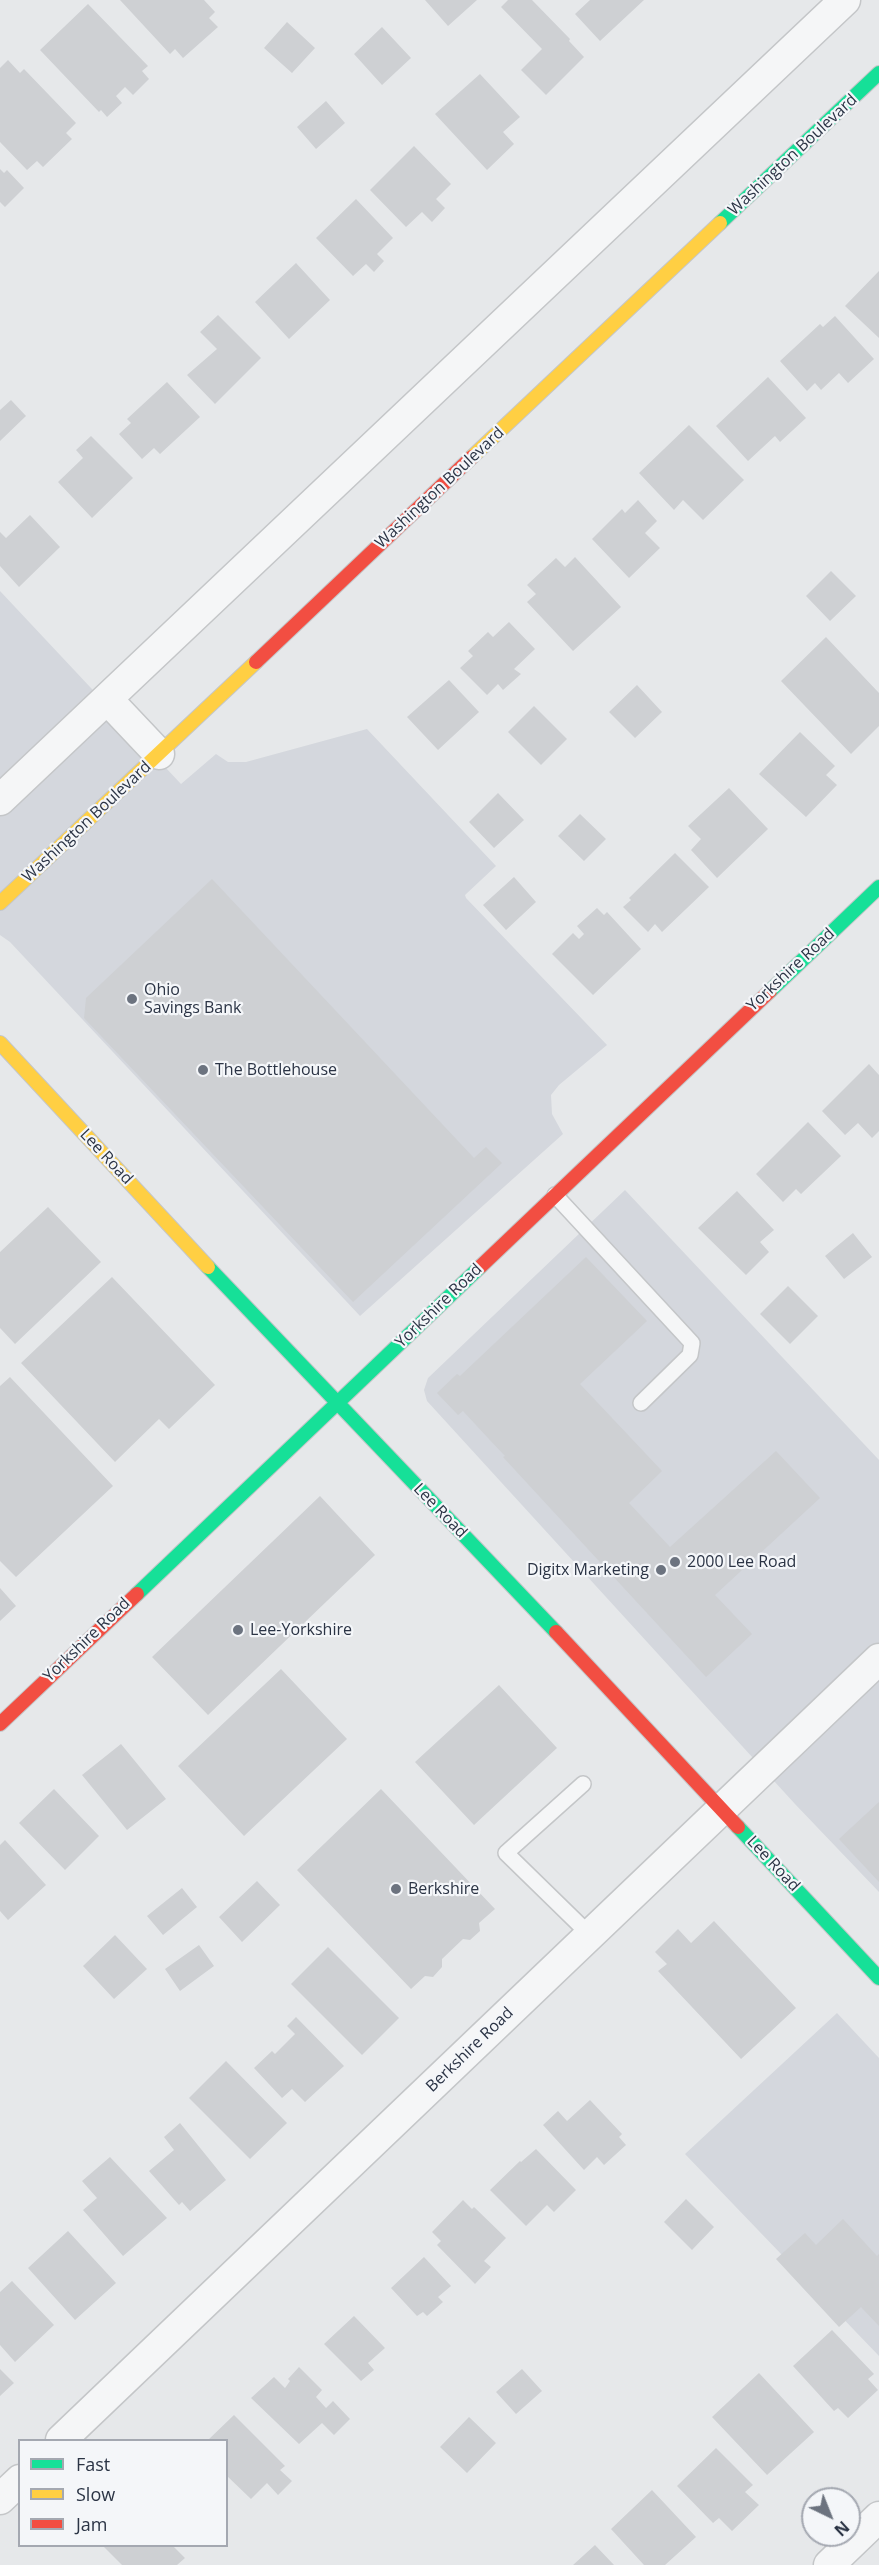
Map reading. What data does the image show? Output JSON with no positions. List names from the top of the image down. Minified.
{"streets":{"street":["Washington Boulevard","Yorkshire Road","Lee Road","Berkshire Road"]},"crossings":[["Yorkshire Road","Lee Road"],["Lee Road","Berkshire Road"]],"places":["Ohio Savings Bank","The Bottlehouse","2000 Lee Road","Digitx Marketing","Lee-Yorkshire","Berkshire"],"legend":["Fast","Slow","Jam"],"north":"bottom right"}
